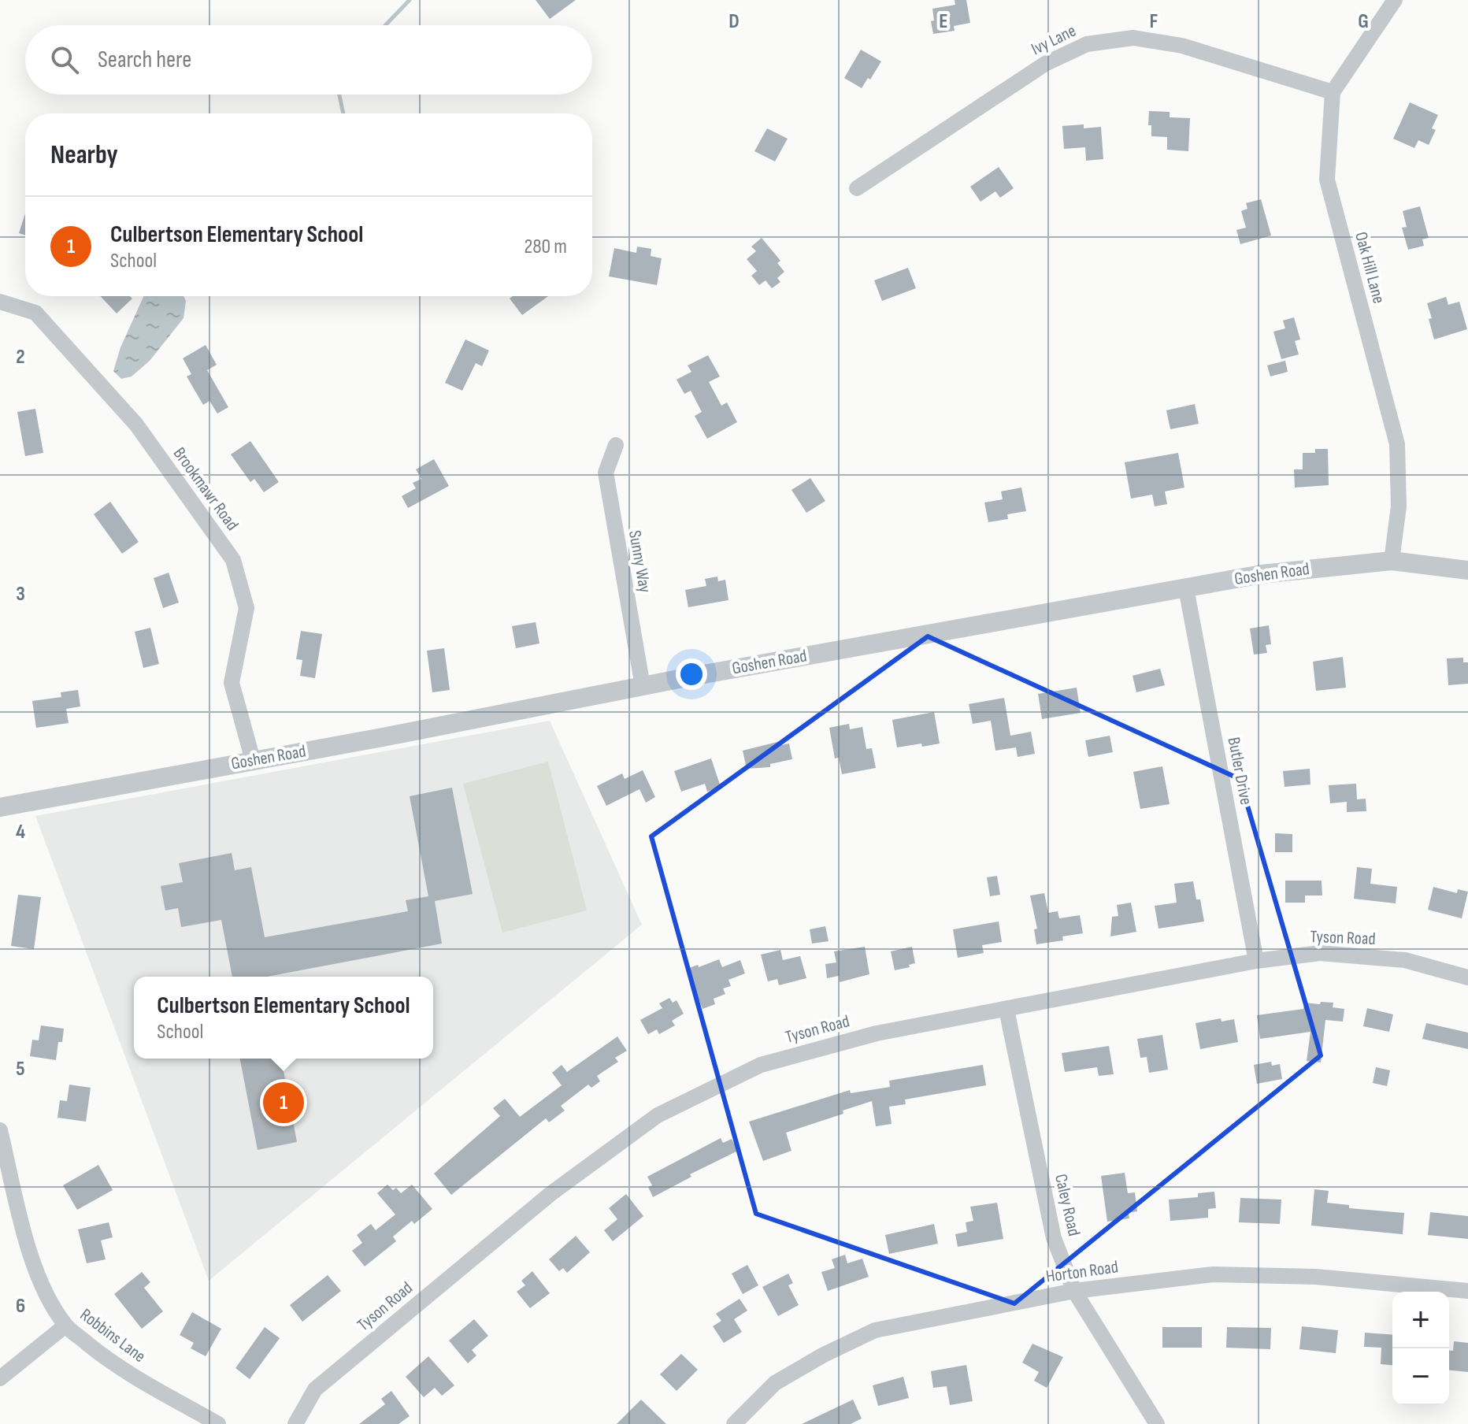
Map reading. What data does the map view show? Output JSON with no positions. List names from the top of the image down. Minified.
{"streets":{"street":["Ivy Lane","Oak Hill Lane","Brookmawr Road","Sunny Way","Goshen Road","Butler Drive","Tyson Road","Caley Road","Horton Road","Robbins Lane"]},"crossings":[["Ivy Lane","Oak Hill Lane"],["Oak Hill Lane","Goshen Road"],["Brookmawr Road","Goshen Road"],["Sunny Way","Goshen Road"],["Goshen Road","Butler Drive"],["Butler Drive","Tyson Road"],["Tyson Road","Caley Road"],["Caley Road","Horton Road"]],"page":{"search":"Search here","heading":"Nearby","list":[{"mark":"1","name":"Culbertson Elementary School","note":"School","value":"280 m"}],"popup":["Culbertson Elementary School","School"],"pins":"1","map_buttons":["+","−"]},"grid":{"columns":["D","E","F","G"],"rows":["2","3","4","5","6"]}}
